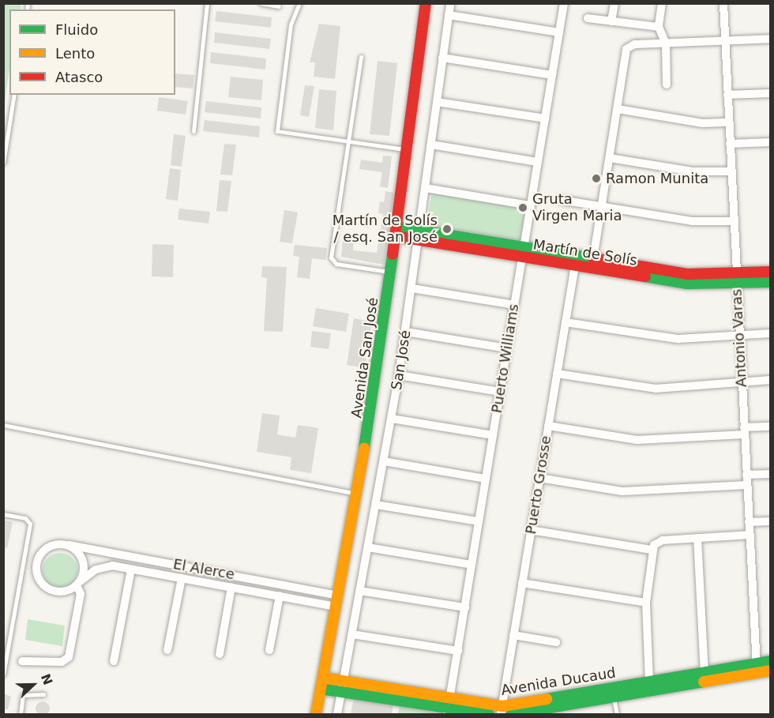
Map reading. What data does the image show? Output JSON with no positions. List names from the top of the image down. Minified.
{"streets":{"street":["Martín de Solís","Antonio Varas","Avenida San José","Puerto Williams","San José","Puerto Grosse","El Alerce","Avenida Ducaud"]},"crossings":[["Martín de Solís","Antonio Varas"],["Martín de Solís","Avenida San José"],["Martín de Solís","Puerto Williams"],["Martín de Solís","San José"],["Martín de Solís","Puerto Grosse"],["Antonio Varas","Avenida Ducaud"],["Avenida San José","El Alerce"],["Avenida San José","Avenida Ducaud"],["Puerto Williams","Avenida Ducaud"],["San José","Avenida Ducaud"],["Puerto Grosse","Avenida Ducaud"]],"places":["Ramon Munita","Gruta Virgen Maria","Martín de Solís / esq. San José"],"legend":["Fluido","Lento","Atasco"],"north":"right"}
